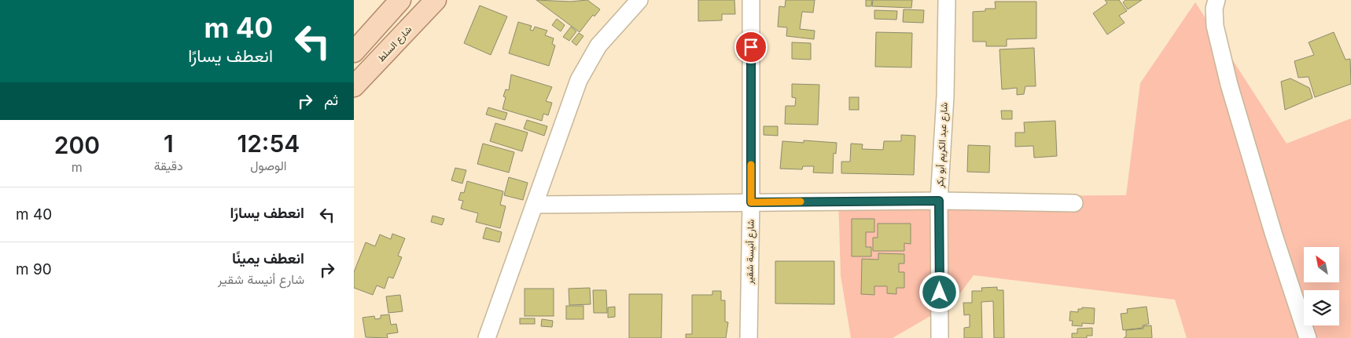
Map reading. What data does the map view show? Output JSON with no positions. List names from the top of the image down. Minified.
{"streets":{"main road":["شارع السلط"],"street":["شارع عبد الكريم أبو بكر","شارع أنيسة شقير"]},"north":"top left","page":{"turn":["40 m","انعطف يسارًا"],"then":"ثم","eta":["12:54","الوصول","1","دقيقة","200","m"],"list":[{"name":"انعطف يسارًا","value":"40 m"},{"name":"انعطف يمينًا","note":"شارع أنيسة شقير","value":"90 m"}]}}
